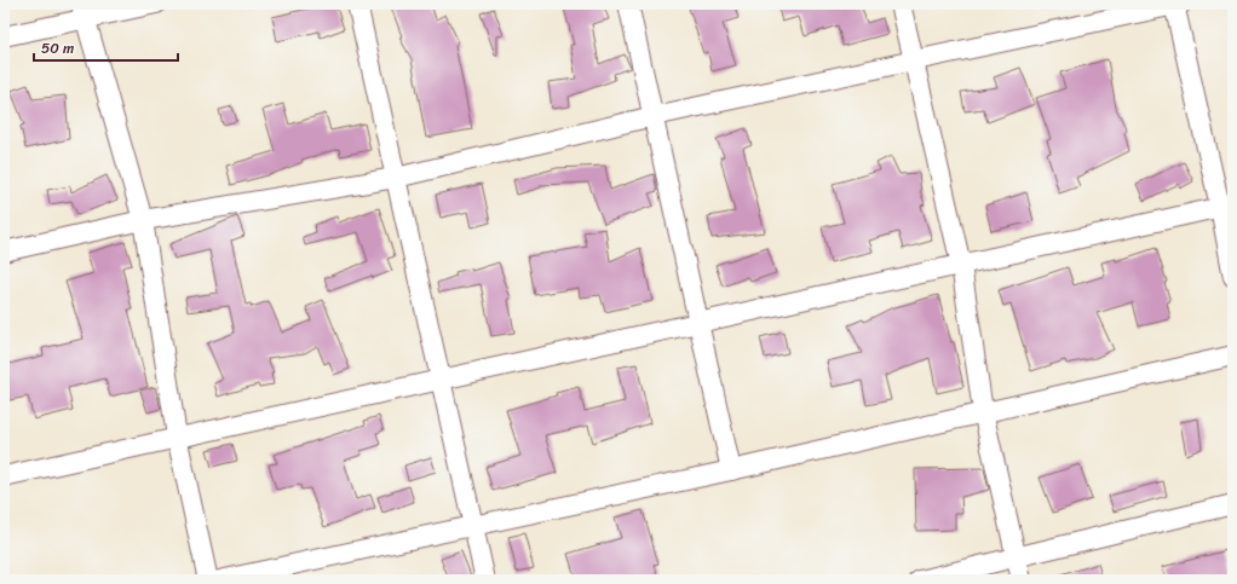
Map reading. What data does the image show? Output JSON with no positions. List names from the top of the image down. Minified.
{"scale_bar":"50 m"}
